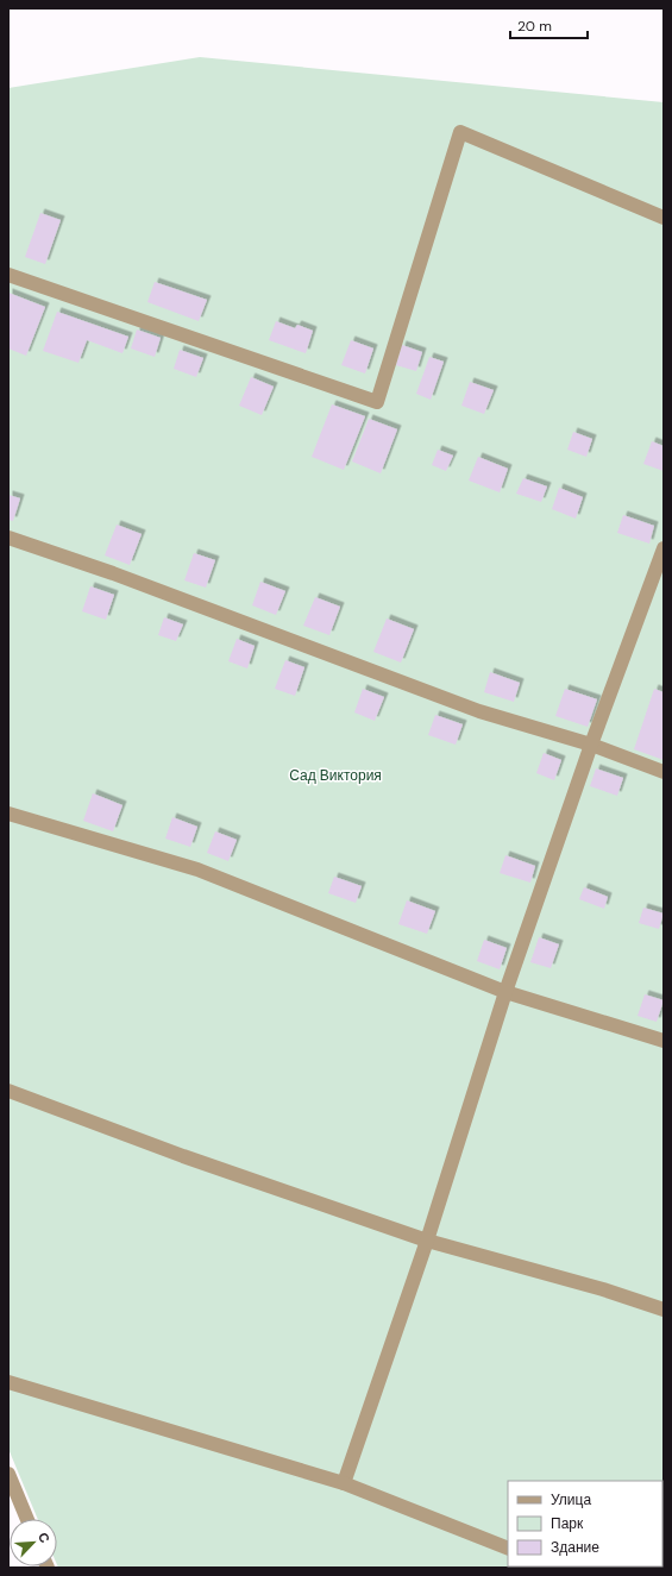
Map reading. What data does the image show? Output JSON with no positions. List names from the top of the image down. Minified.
{"parks":["Сад Виктория"],"legend":["Улица","Парк","Здание"],"scale_bar":"20 m","north":"top right"}
